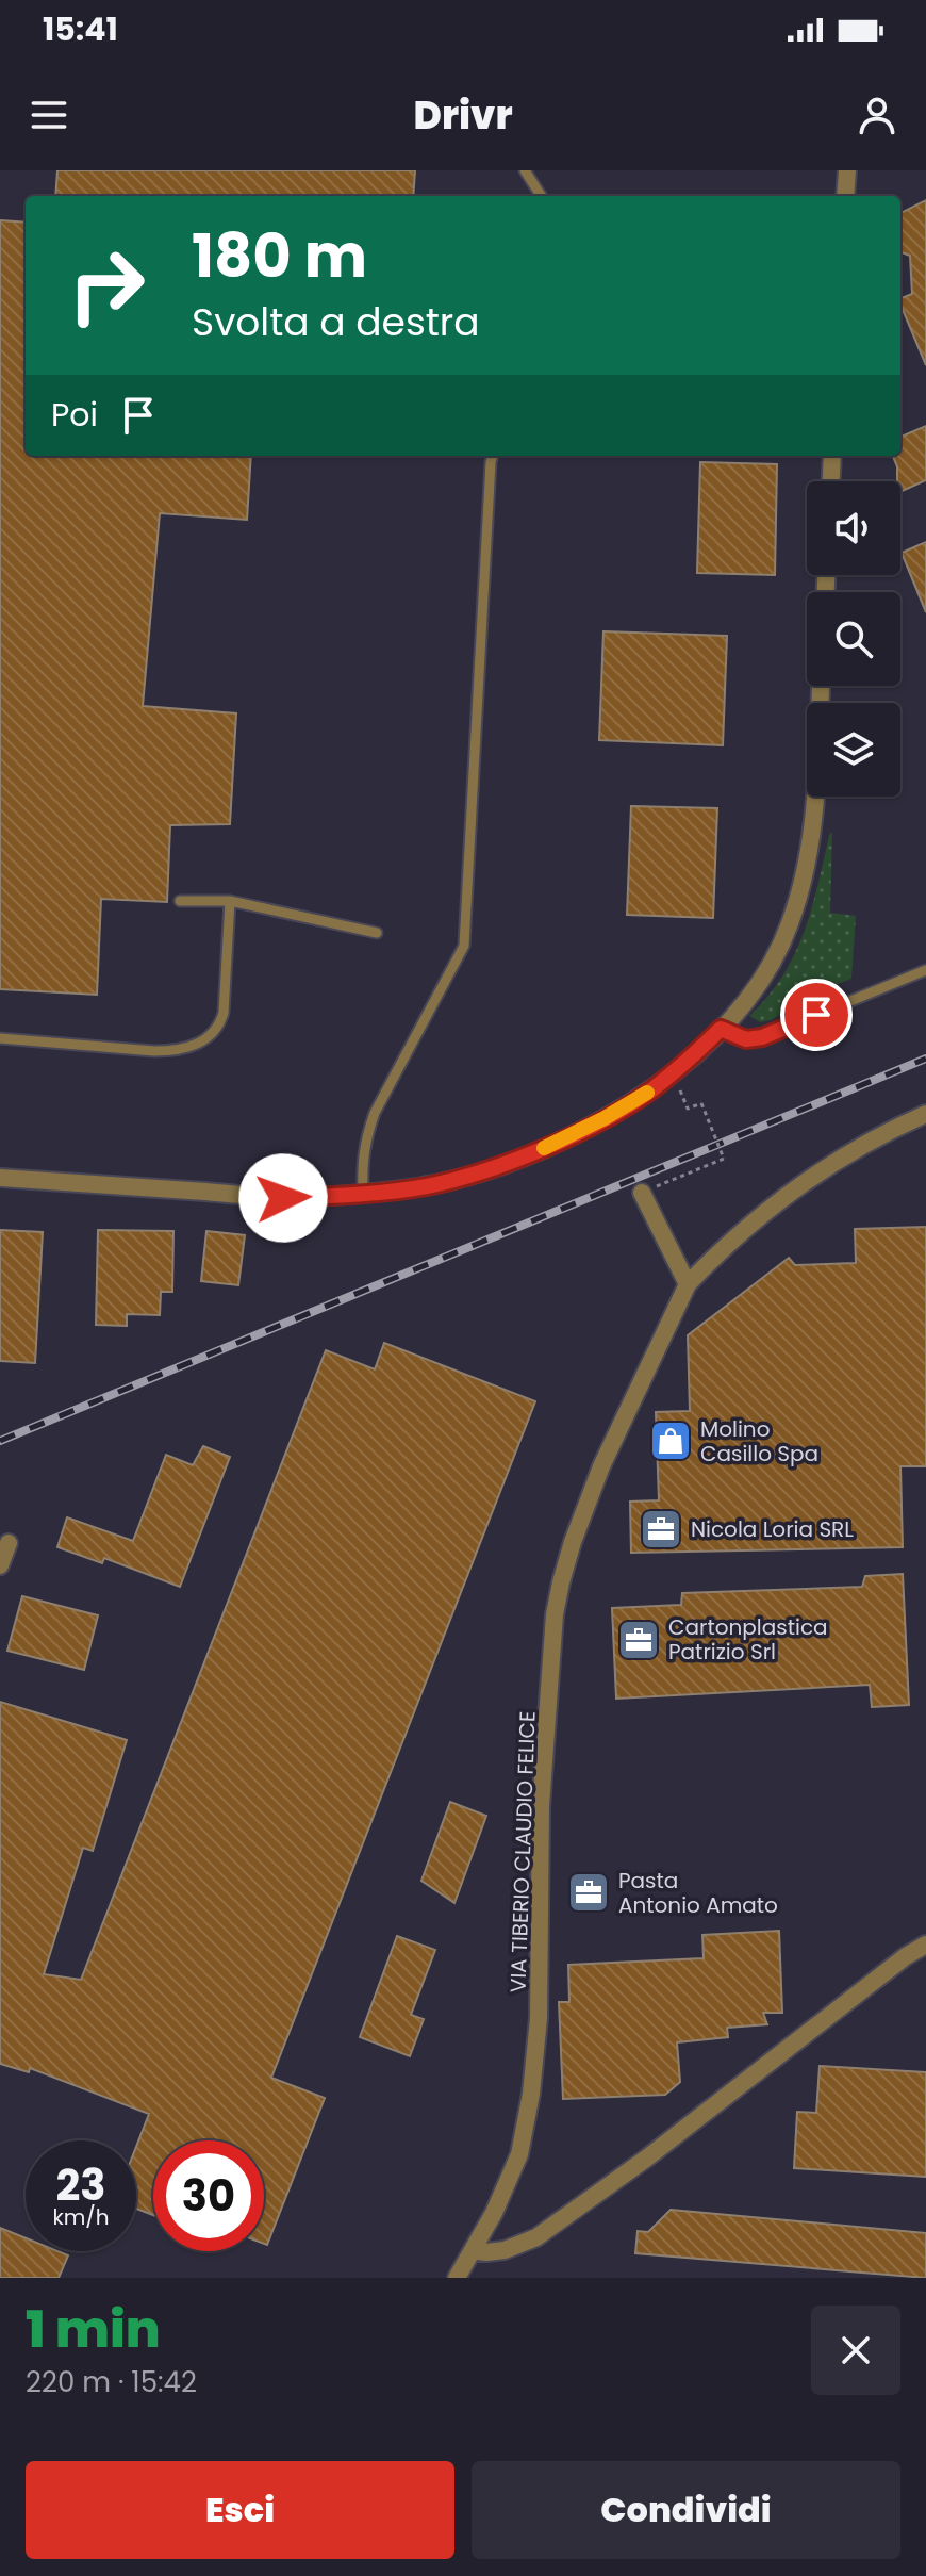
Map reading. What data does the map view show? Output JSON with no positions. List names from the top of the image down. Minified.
{"streets":{"street":["VIA TIBERIO CLAUDIO FELICE"]},"places":{"shop":["Molino Casillo Spa"],"office":["Nicola Loria SRL","Cartonplastica Patrizio Srl","Pasta Antonio Amato"]},"page":{"status":"15:41","header":"Drivr","turn":["180 m","Svolta a destra"],"then":"Poi","speed":"23 km/h","limit":"30","heading":["1 min","220 m · 15:42"],"buttons":["Esci","Condividi"]}}
